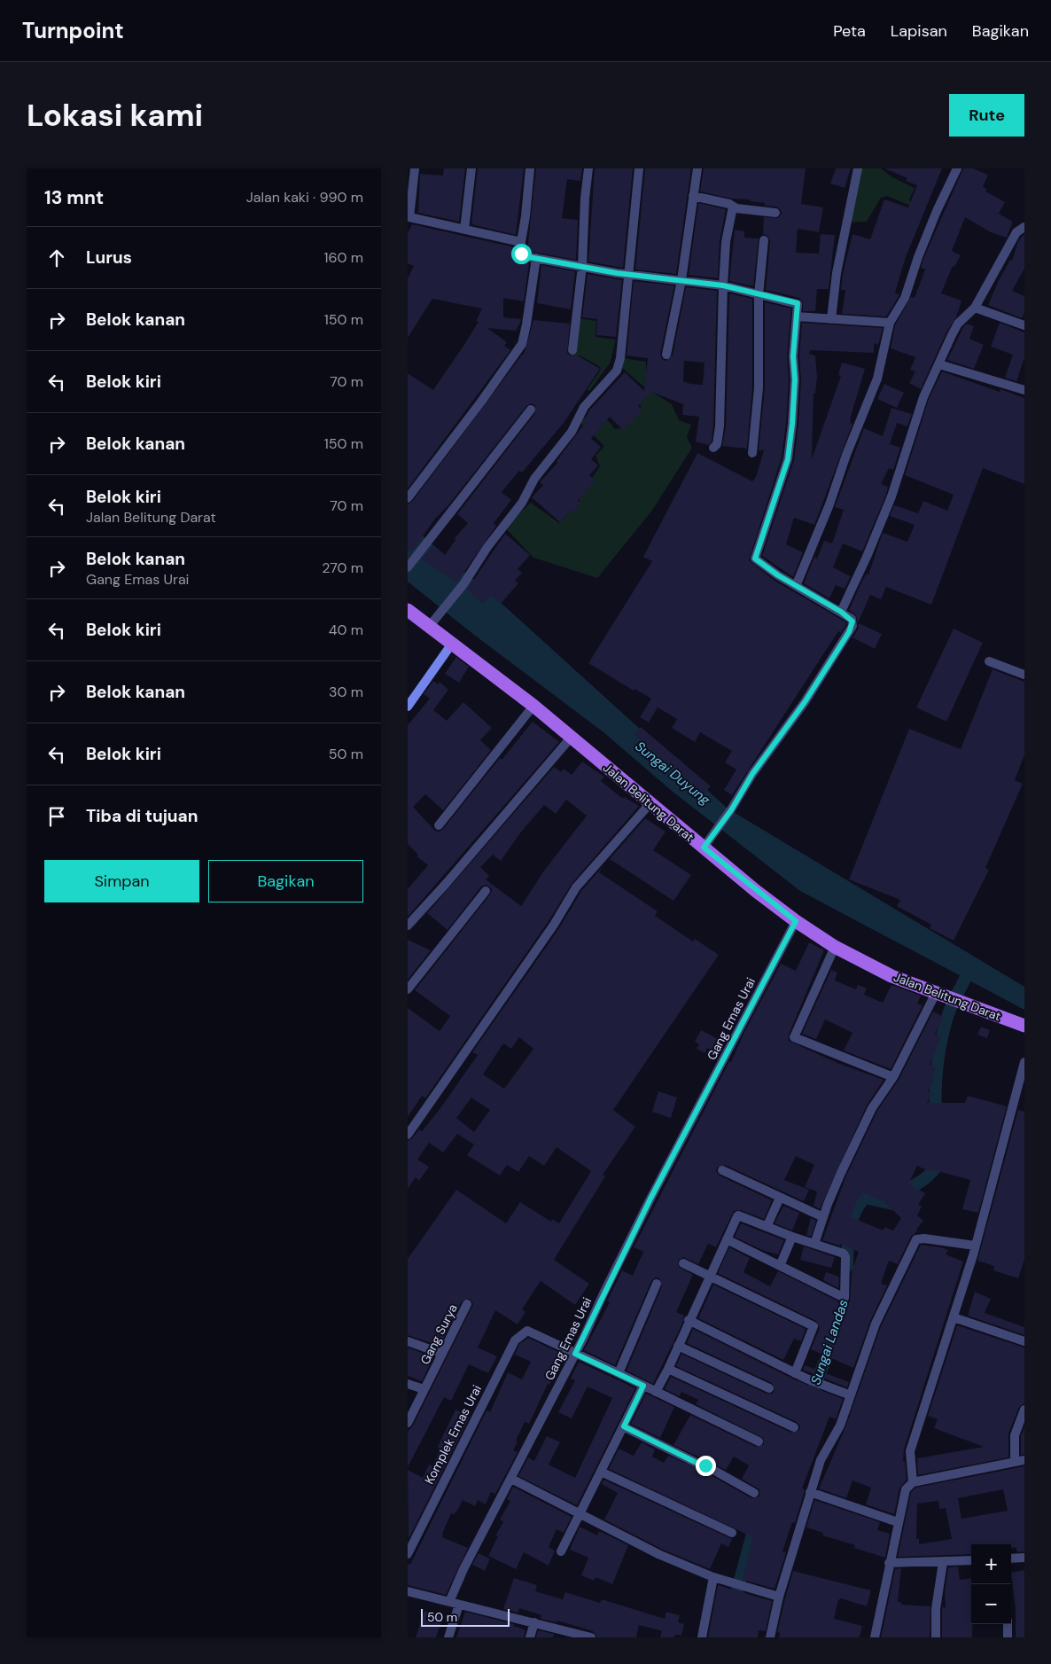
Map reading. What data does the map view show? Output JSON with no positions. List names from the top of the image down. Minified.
{"streets":{"main road":["Jalan Belitung Darat"],"street":["Gang Emas Urai","Gang Surya","Komplek Emas Urai"]},"crossings":[["Jalan Belitung Darat","Gang Emas Urai"],["Gang Emas Urai","Komplek Emas Urai"]],"water":["Sungai Duyung","Sungai Landas"],"scale_bar":"50 m","page":{"header":"Turnpoint","nav":["Peta","Lapisan","Bagikan"],"buttons":["Rute",["Simpan","Bagikan"]],"title":"Lokasi kami","heading":["13 mnt","Jalan kaki · 990 m"],"list":[["Lurus","160 m"],["Belok kanan","150 m"],["Belok kiri","70 m"],["Belok kanan","150 m"],["Belok kiri","Jalan Belitung Darat","70 m"],["Belok kanan","Gang Emas Urai","270 m"],["Belok kiri","40 m"],["Belok kanan","30 m"],["Belok kiri","50 m"],"Tiba di tujuan"],"map_buttons":["+","−"],"scale":"50 m"}}
